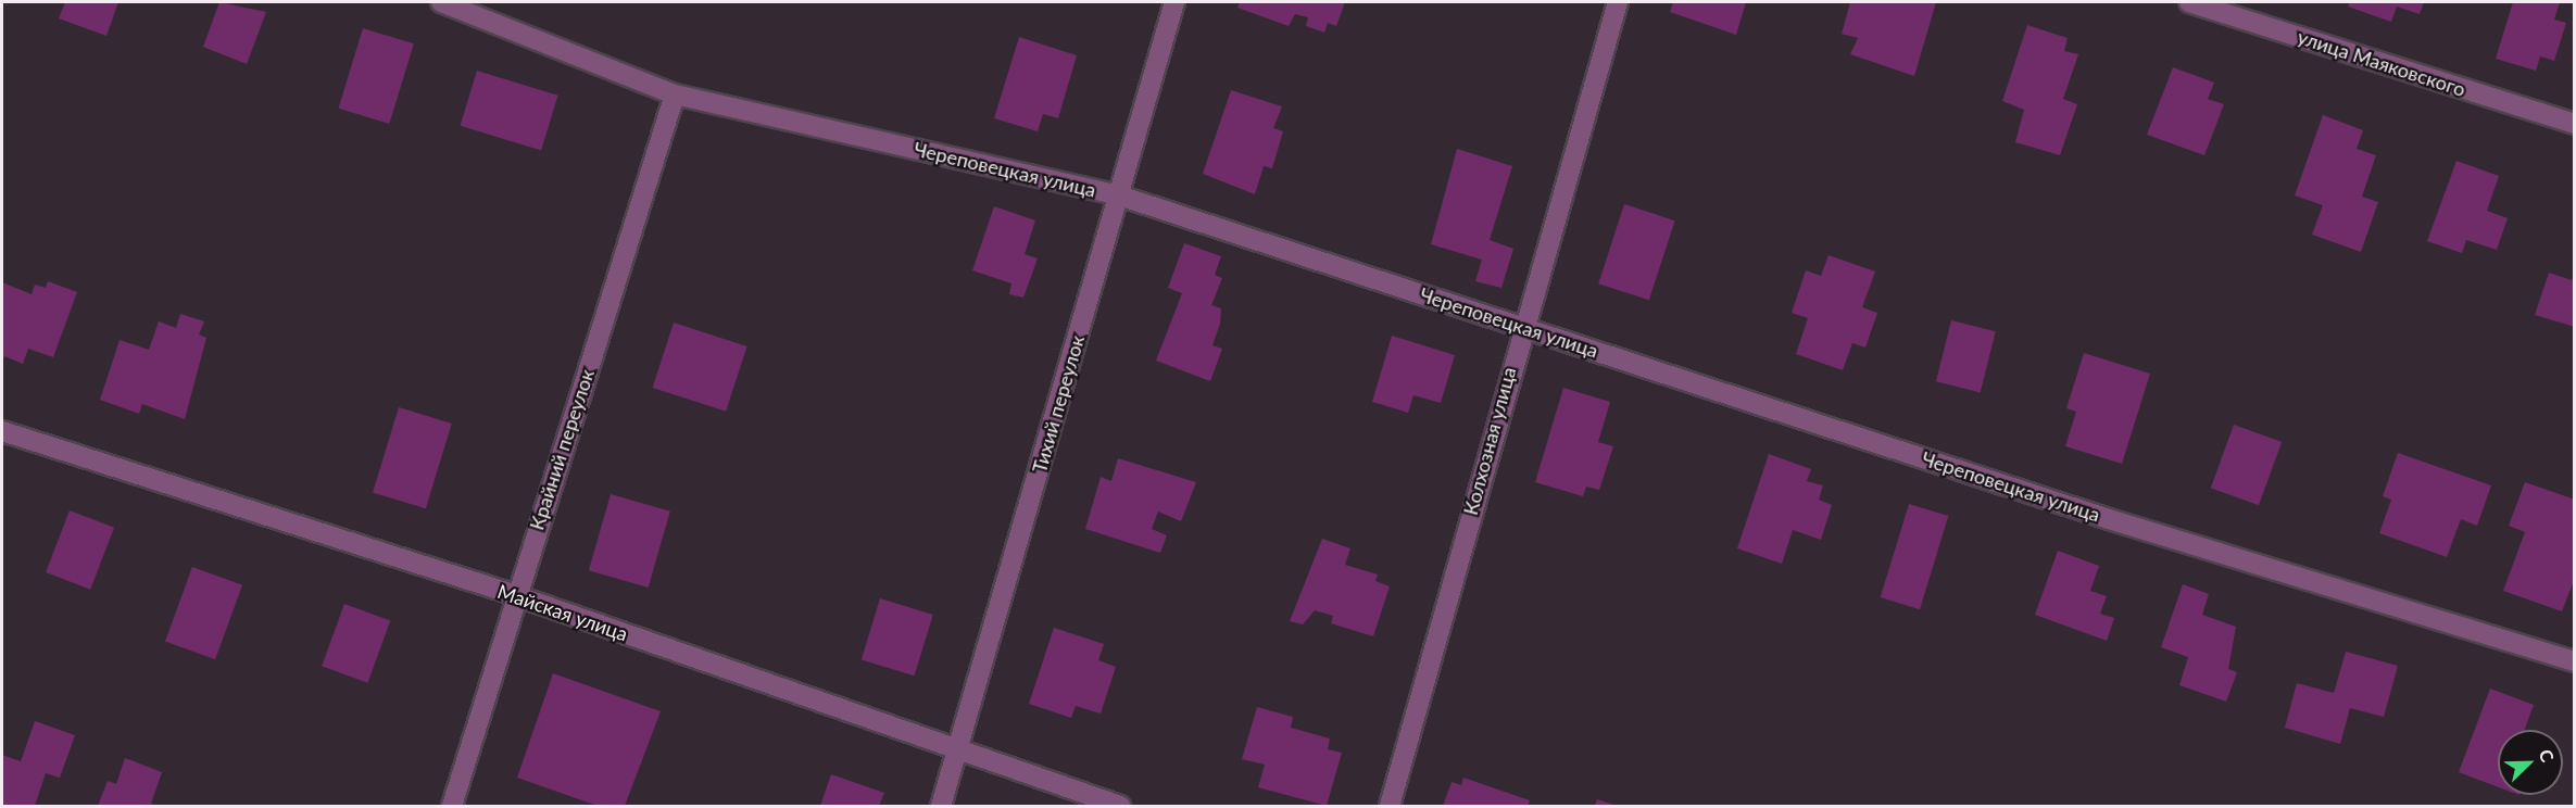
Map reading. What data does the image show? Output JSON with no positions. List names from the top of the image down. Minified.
{"streets":{"street":["улица Маяковского","Череповецкая улица","Тихий переулок","Колхозная улица","Крайний переулок","Майская улица"]},"crossings":[["Череповецкая улица","Тихий переулок"],["Череповецкая улица","Колхозная улица"],["Череповецкая улица","Крайний переулок"],["Тихий переулок","Майская улица"],["Крайний переулок","Майская улица"]],"north":"top right"}
